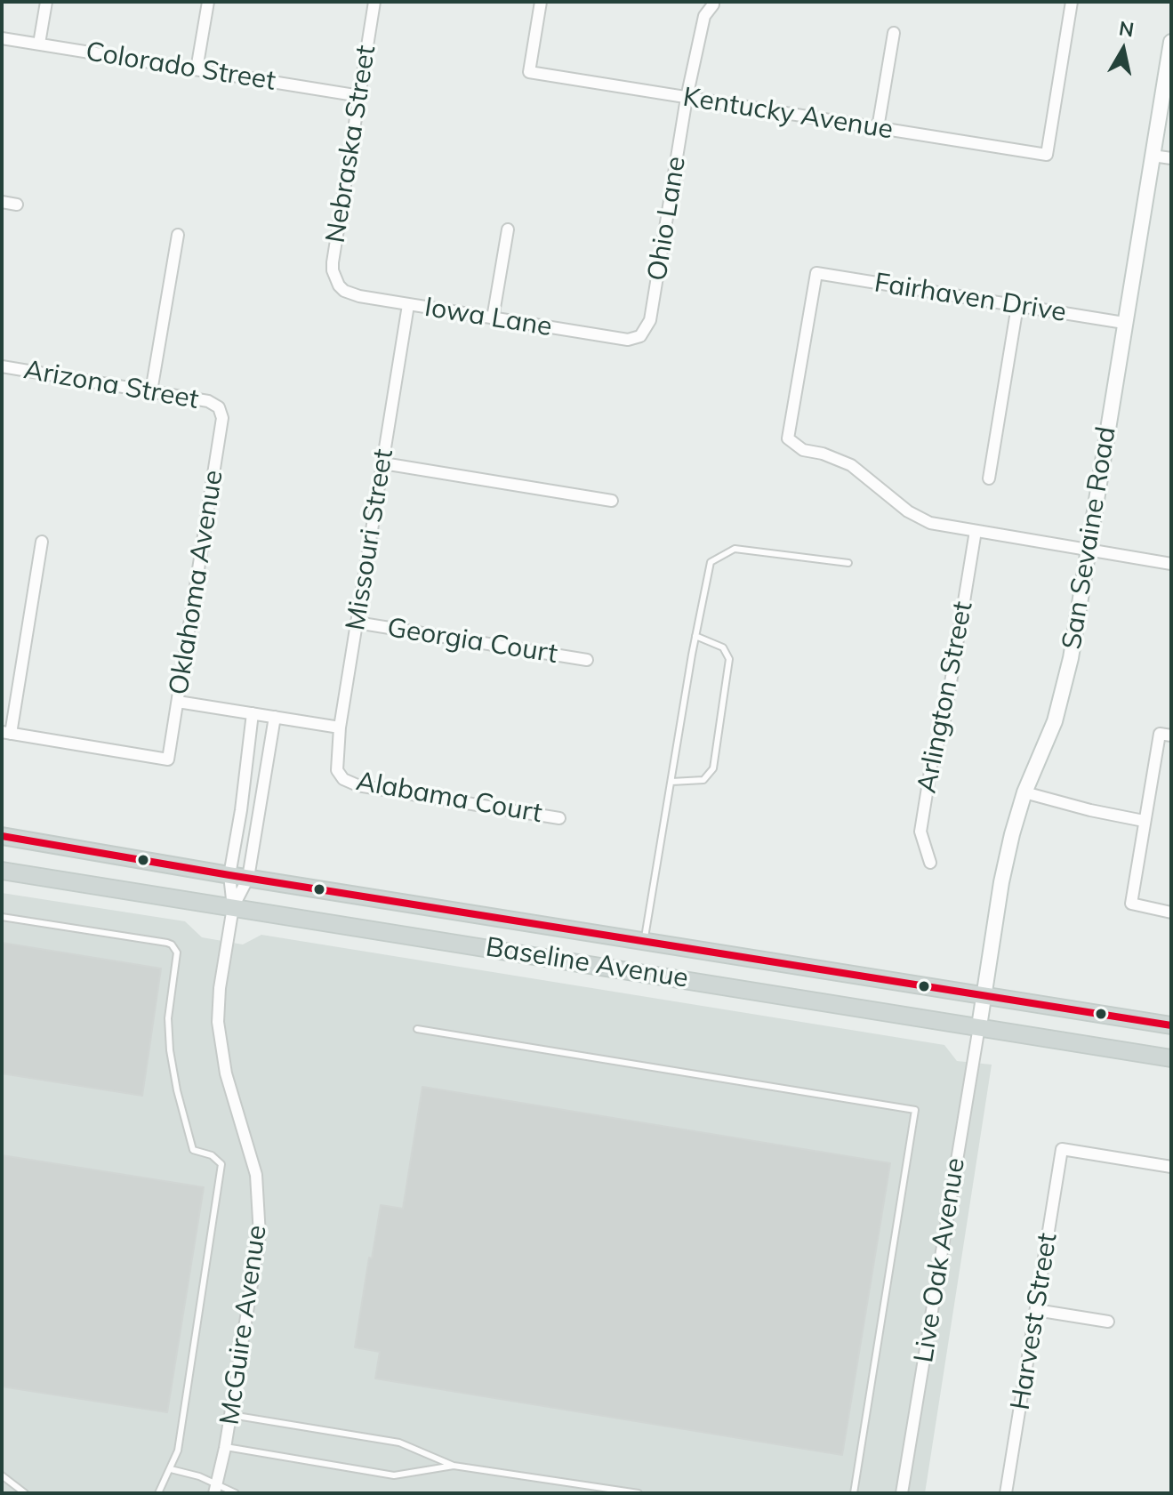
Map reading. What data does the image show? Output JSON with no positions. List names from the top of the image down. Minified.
{"streets":{"main road":["Baseline Avenue"],"street":["Colorado Street","Kentucky Avenue","Nebraska Street","Ohio Lane","Fairhaven Drive","Iowa Lane","Arizona Street","San Sevaine Road","Missouri Street","Oklahoma Avenue","Georgia Court","Arlington Street","Alabama Court","Live Oak Avenue","Harvest Street","McGuire Avenue"]},"crossings":[["Colorado Street","Nebraska Street"],["Kentucky Avenue","Ohio Lane"],["Nebraska Street","Iowa Lane"],["Ohio Lane","Iowa Lane"],["Fairhaven Drive","San Sevaine Road"],["Fairhaven Drive","Arlington Street"],["Iowa Lane","Missouri Street"],["Arizona Street","Oklahoma Avenue"],["San Sevaine Road","Baseline Avenue"],["San Sevaine Road","Live Oak Avenue"],["Missouri Street","Georgia Court"],["Missouri Street","Alabama Court"],["Baseline Avenue","Live Oak Avenue"],["Baseline Avenue","McGuire Avenue"]],"north":"top"}
